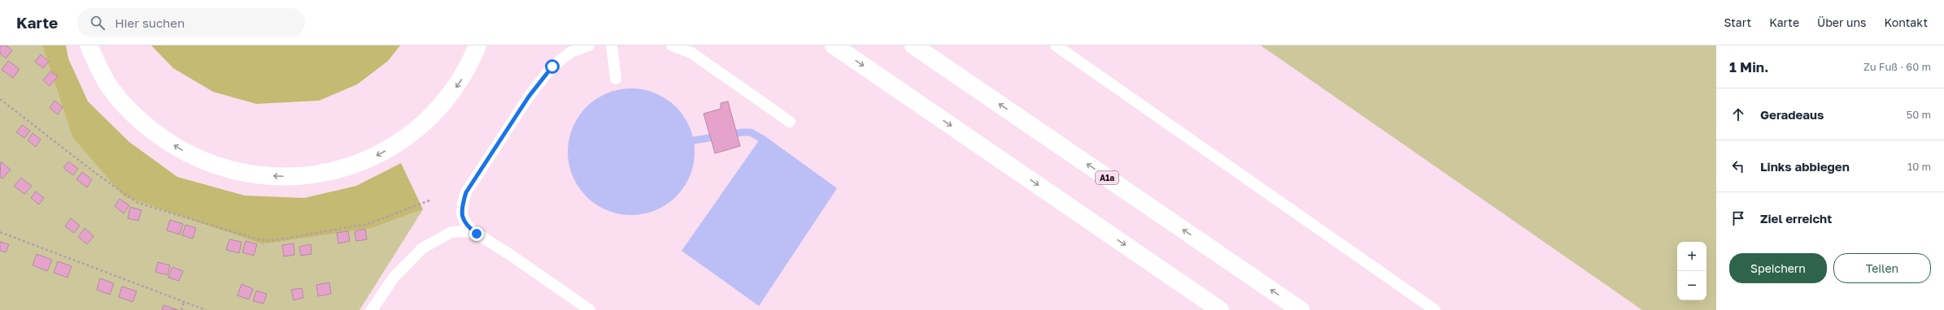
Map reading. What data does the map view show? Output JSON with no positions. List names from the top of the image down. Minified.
{"streets":{"highway":["A1a"]},"page":{"header":"Karte","search":"Hier suchen","nav":["Start","Karte","Über uns","Kontakt"],"heading":["1 Min.","Zu Fuß · 60 m"],"list":[["Geradeaus","50 m"],["Links abbiegen","10 m"],"Ziel erreicht"],"map_buttons":["+","−"],"buttons":["Speichern","Teilen"]}}
